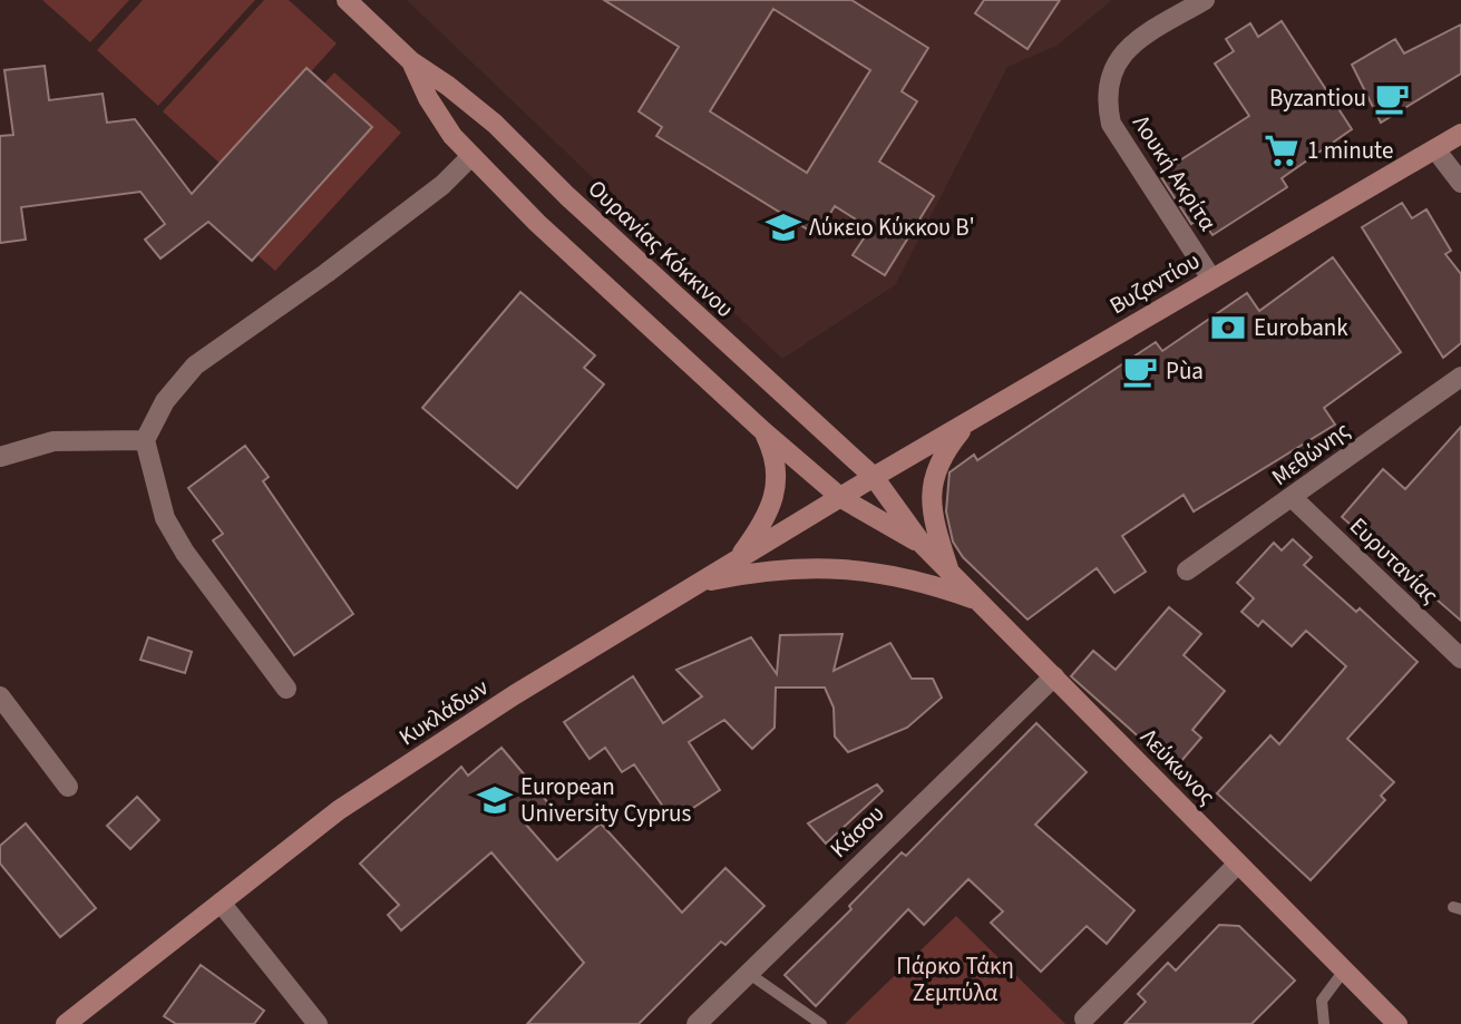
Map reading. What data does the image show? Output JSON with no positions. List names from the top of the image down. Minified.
{"streets":{"main road":["Ουρανίας Κόκκινου","Βυζαντίου","Κυκλάδων","Λεύκωνος"],"street":["Λουκή Ακρίτα","Μεθώνης","Ευρυτανίας","Κάσου"]},"crossings":[["Λουκή Ακρίτα","Βυζαντίου"],["Ουρανίας Κόκκινου","Βυζαντίου"],["Ουρανίας Κόκκινου","Κυκλάδων"],["Ουρανίας Κόκκινου","Λεύκωνος"],["Βυζαντίου","Κυκλάδων"],["Βυζαντίου","Λεύκωνος"],["Μεθώνης","Ευρυτανίας"],["Κυκλάδων","Λεύκωνος"],["Λεύκωνος","Κάσου"]],"parks":["Πάρκο Τάκη Ζεμπύλα"],"places":{"cafe":["Byzantiou","Pùa"],"supermarket":["1 minute"],"school or university":["Λύκειο Κύκκου Β'","European University Cyprus"],"bank":["Eurobank"]}}
